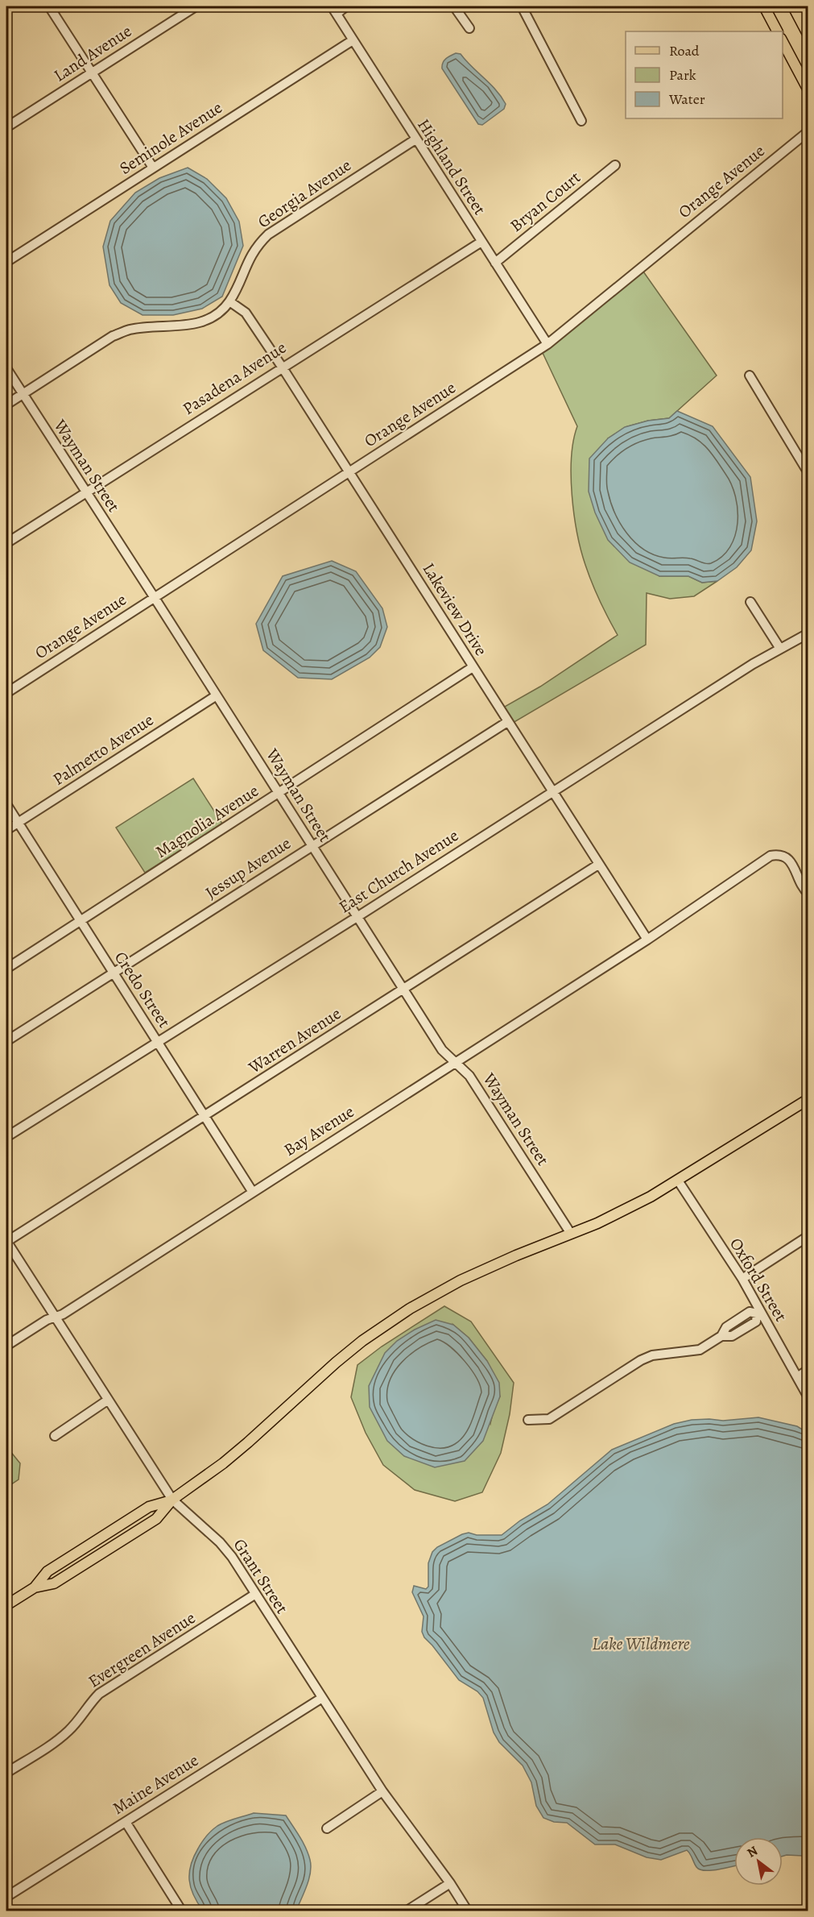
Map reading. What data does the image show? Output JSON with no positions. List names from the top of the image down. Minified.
{"streets":{"street":["Land Avenue","Seminole Avenue","Highland Street","Orange Avenue","Georgia Avenue","Bryan Court","Pasadena Avenue","Wayman Street","Lakeview Drive","Palmetto Avenue","Magnolia Avenue","Jessup Avenue","East Church Avenue","Credo Street","Warren Avenue","Bay Avenue","Oxford Street","Grant Street","Evergreen Avenue","Maine Avenue"]},"crossings":[["Seminole Avenue","Highland Street"],["Highland Street","Orange Avenue"],["Highland Street","Georgia Avenue"],["Highland Street","Bryan Court"],["Highland Street","Pasadena Avenue"],["Orange Avenue","Wayman Street"],["Orange Avenue","Lakeview Drive"],["Georgia Avenue","Wayman Street"],["Georgia Avenue","Lakeview Drive"],["Pasadena Avenue","Wayman Street"],["Pasadena Avenue","Lakeview Drive"],["Wayman Street","Palmetto Avenue"],["Wayman Street","Magnolia Avenue"],["Wayman Street","Jessup Avenue"],["Wayman Street","East Church Avenue"],["Wayman Street","Warren Avenue"],["Wayman Street","Bay Avenue"],["Lakeview Drive","Magnolia Avenue"],["Lakeview Drive","Jessup Avenue"],["Lakeview Drive","East Church Avenue"],["Lakeview Drive","Warren Avenue"],["Lakeview Drive","Bay Avenue"],["Palmetto Avenue","Credo Street"],["Magnolia Avenue","Credo Street"],["Jessup Avenue","Credo Street"],["East Church Avenue","Credo Street"],["Credo Street","Warren Avenue"],["Credo Street","Bay Avenue"],["Warren Avenue","Grant Street"],["Bay Avenue","Grant Street"],["Grant Street","Evergreen Avenue"],["Grant Street","Maine Avenue"]],"water":["Lake Wildmere"],"legend":["Road","Park","Water"],"north":"top left"}
